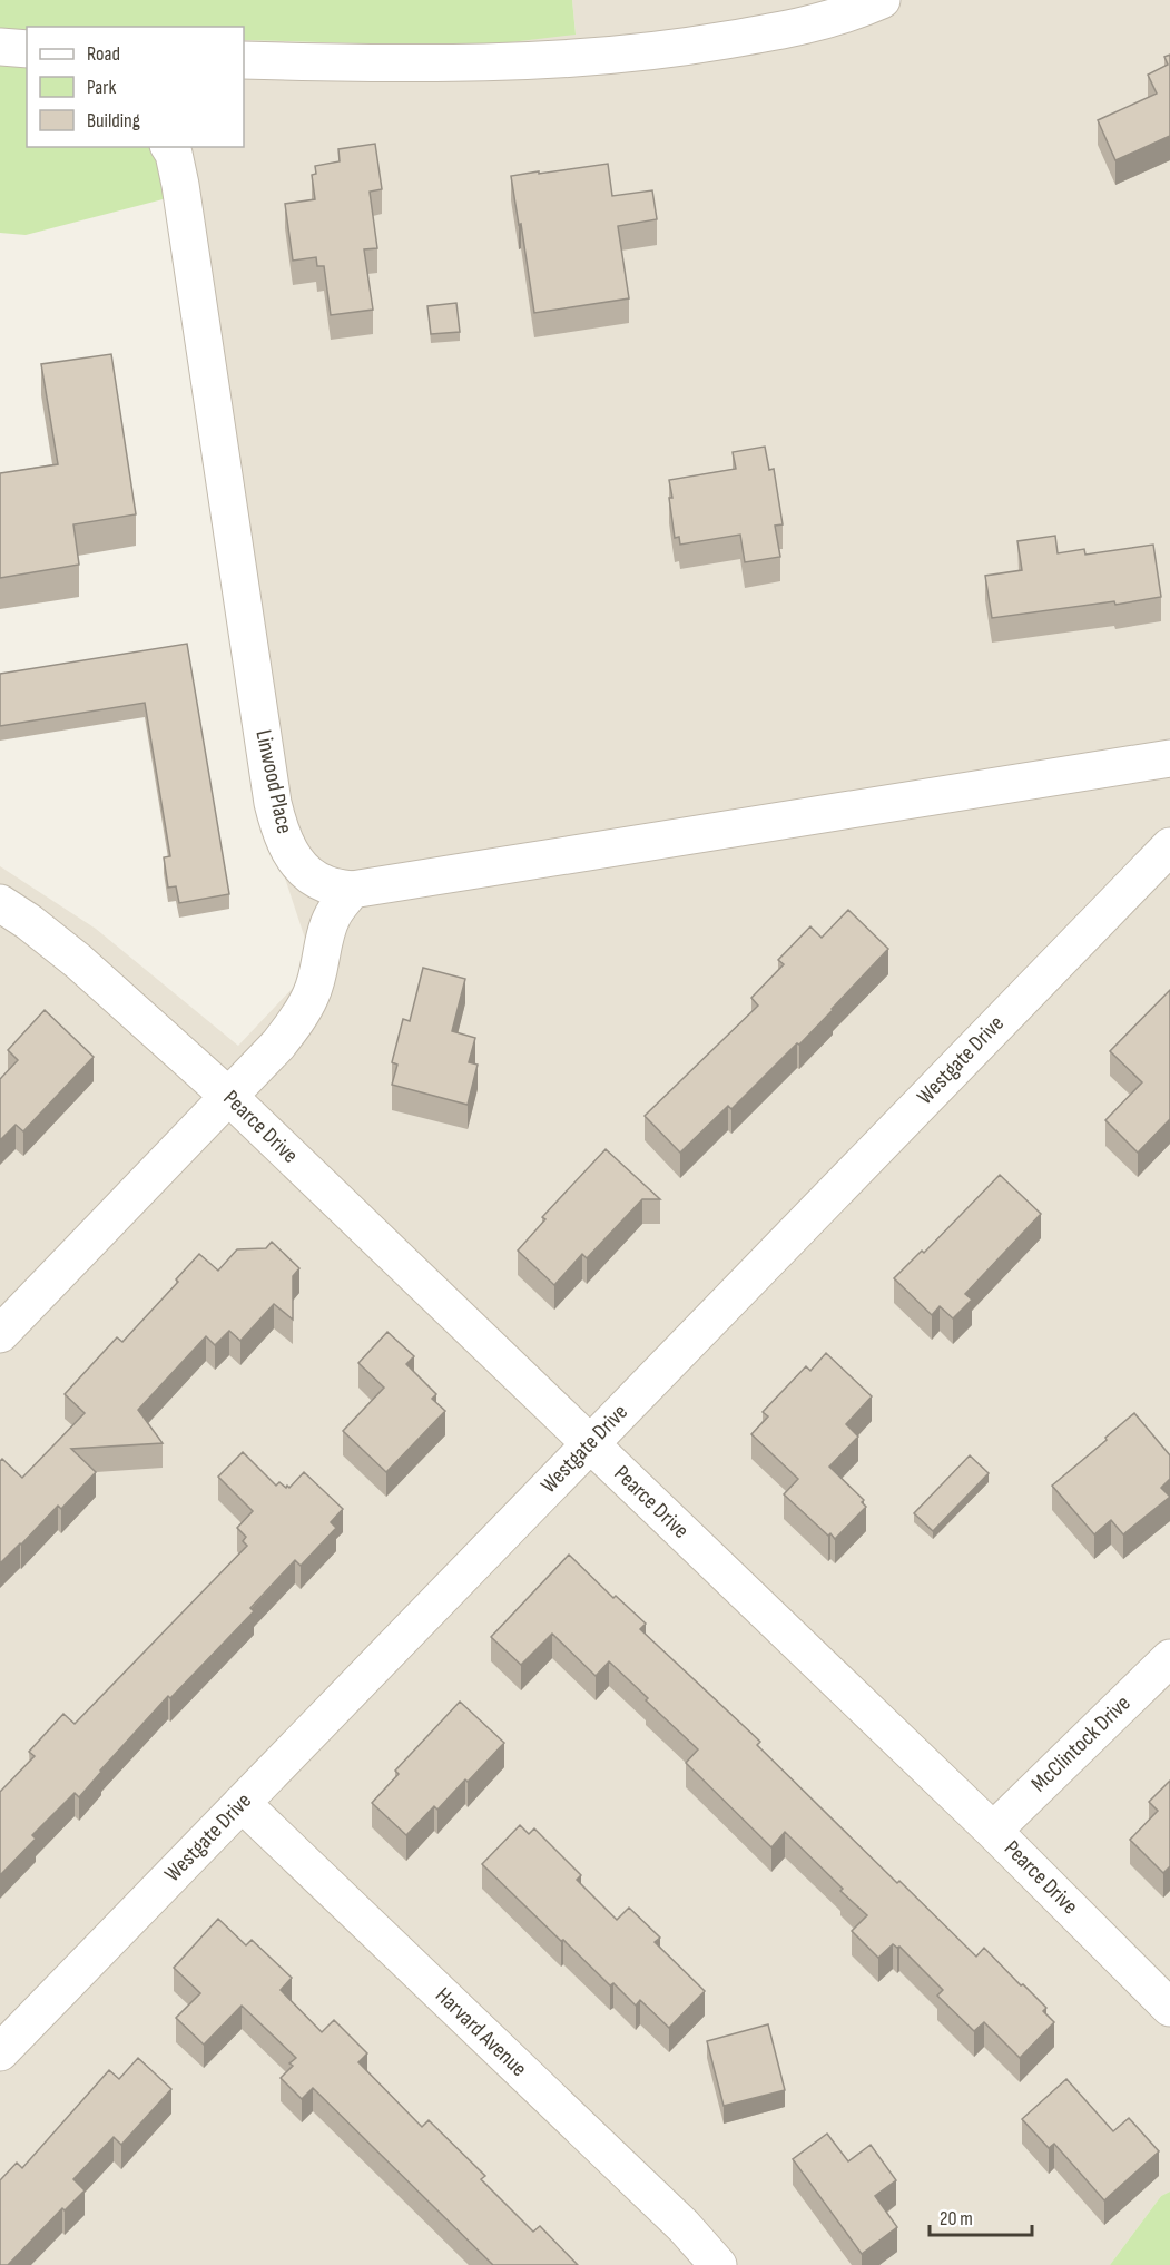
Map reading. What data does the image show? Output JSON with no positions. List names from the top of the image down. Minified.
{"streets":{"street":["Linwood Place","Westgate Drive","Pearce Drive","McClintock Drive","Harvard Avenue"]},"crossings":[["Westgate Drive","Pearce Drive"],["Westgate Drive","Harvard Avenue"],["Pearce Drive","McClintock Drive"]],"legend":["Road","Park","Building"],"scale_bar":"20 m"}
